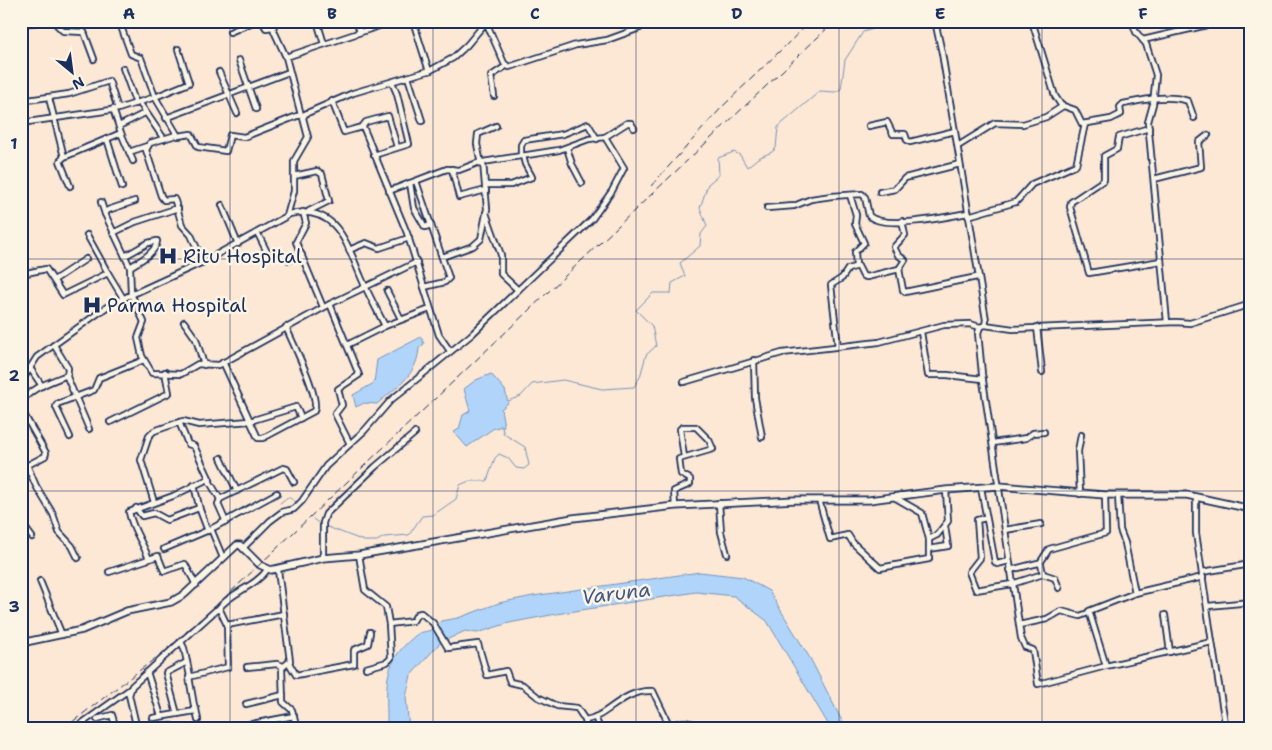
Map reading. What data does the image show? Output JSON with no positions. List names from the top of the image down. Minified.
{"water":["Varuna"],"places":{"hospital":["Ritu Hospital","Parma Hospital"]},"north":"bottom right","grid":{"columns":["A","B","C","D","E","F"],"rows":["1","2","3"]}}
